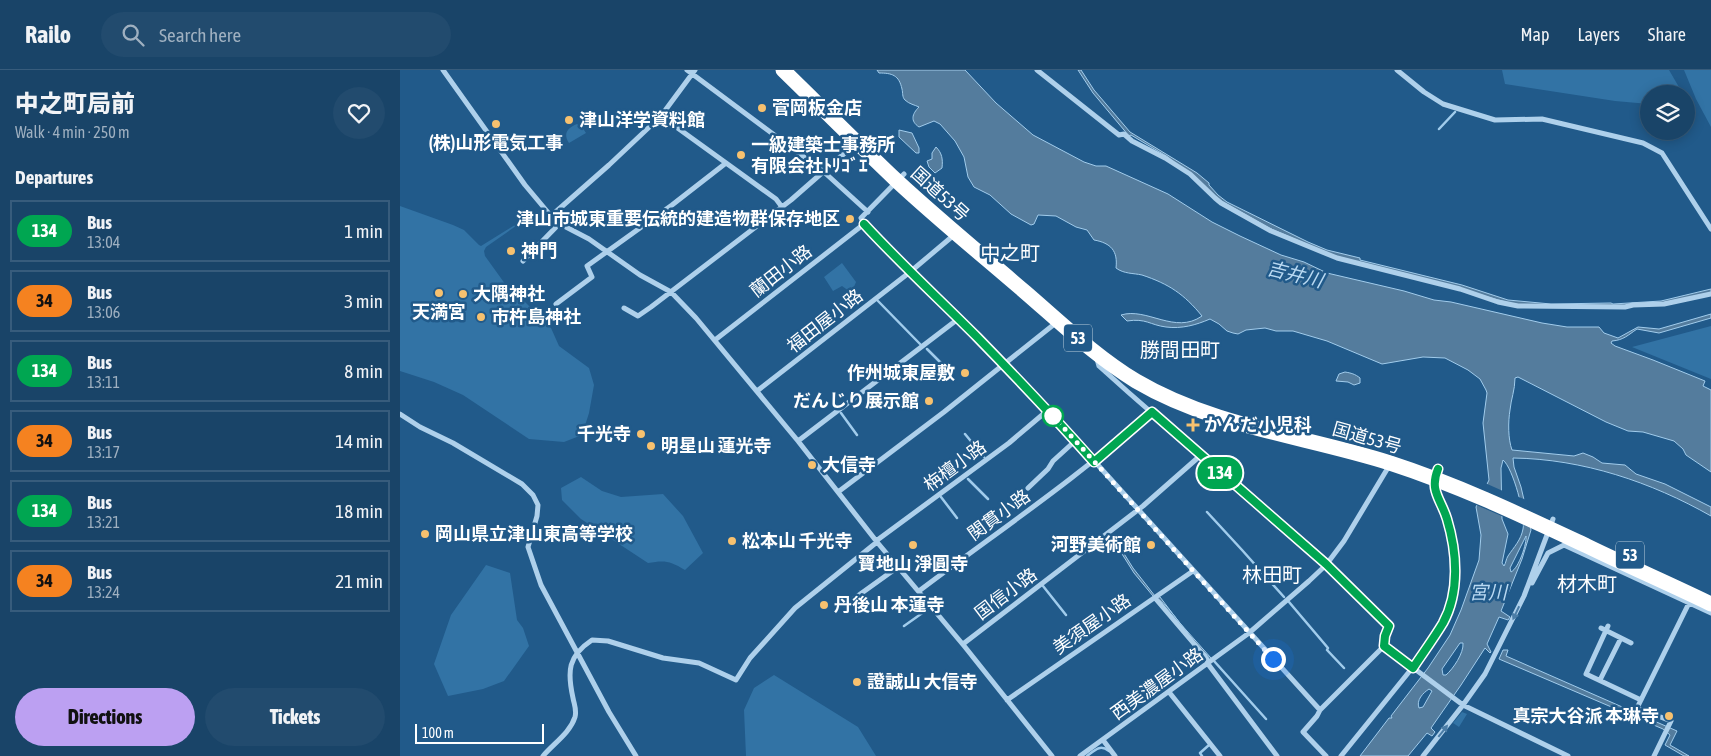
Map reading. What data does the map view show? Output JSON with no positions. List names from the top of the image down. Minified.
{"streets":{"highway":["国道53号","53"],"street":["蘭田小路","福田屋小路","栴檀小路","関貫小路","国信小路","美須屋小路","西美濃屋小路"]},"crossings":[["国道53号","福田屋小路"],["国道53号","西美濃屋小路"]],"districts":["中之町","勝間田町","林田町","材木町"],"water":["吉井川","宮川"],"places":{"other":["菅岡板金店","津山洋学資料館","(株)山形電気工事","一級建築士事務所 有限会社ﾄﾘｺﾞｴ","津山市城東重要伝統的建造物群保存地区","神門","天満宮","大隅神社","市杵島神社","作州城東屋敷","だんじり展示館","千光寺","明星山 蓮光寺","大信寺","岡山県立津山東高等学校","松本山 千光寺","寶地山 淨圓寺","河野美術館","丹後山 本蓮寺","證誠山 大信寺","真宗大谷派 本琳寺"],"health":["かんだ小児科"]},"lines":["bus line 134"],"scale_bar":"100 m","page":{"header":"Railo","search":"Search here","nav":["Map","Layers","Share"],"heading":[["中之町局前","Walk · 4 min · 250 m"],"Departures"],"on_map":"134","list":[{"mark":"134","name":"Bus","note":"13:04","value":"1 min"},{"mark":"34","name":"Bus","note":"13:06","value":"3 min"},{"mark":"134","name":"Bus","note":"13:11","value":"8 min"},{"mark":"34","name":"Bus","note":"13:17","value":"14 min"},{"mark":"134","name":"Bus","note":"13:21","value":"18 min"},{"mark":"34","name":"Bus","note":"13:24","value":"21 min"}],"buttons":["Directions","Tickets"],"scale":"100 m"}}
